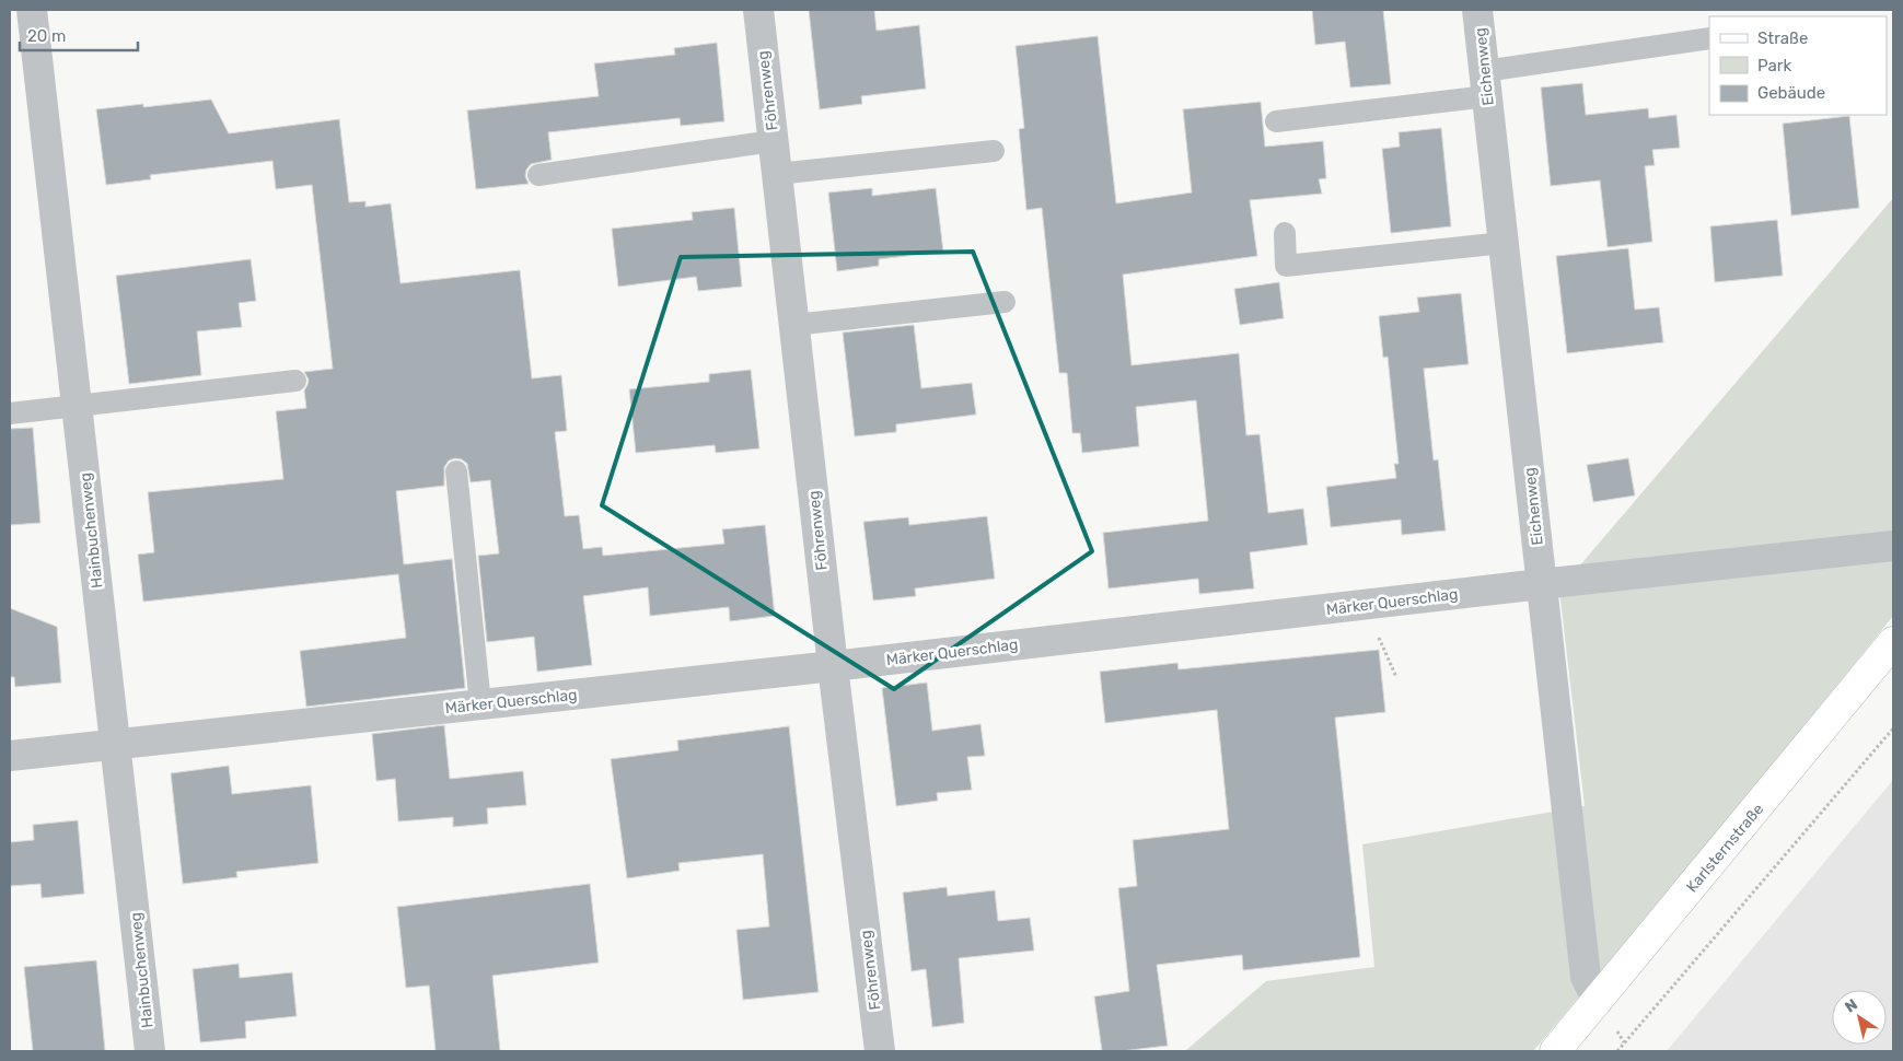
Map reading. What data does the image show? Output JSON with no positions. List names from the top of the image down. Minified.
{"streets":{"street":["Eichenweg","Föhrenweg","Hainbuchenweg","Märker Querschlag","Karlsternstraße"]},"crossings":[["Eichenweg","Märker Querschlag"],["Eichenweg","Karlsternstraße"],["Föhrenweg","Märker Querschlag"],["Hainbuchenweg","Märker Querschlag"]],"legend":["Straße","Park","Gebäude"],"scale_bar":"20 m","north":"top left"}
